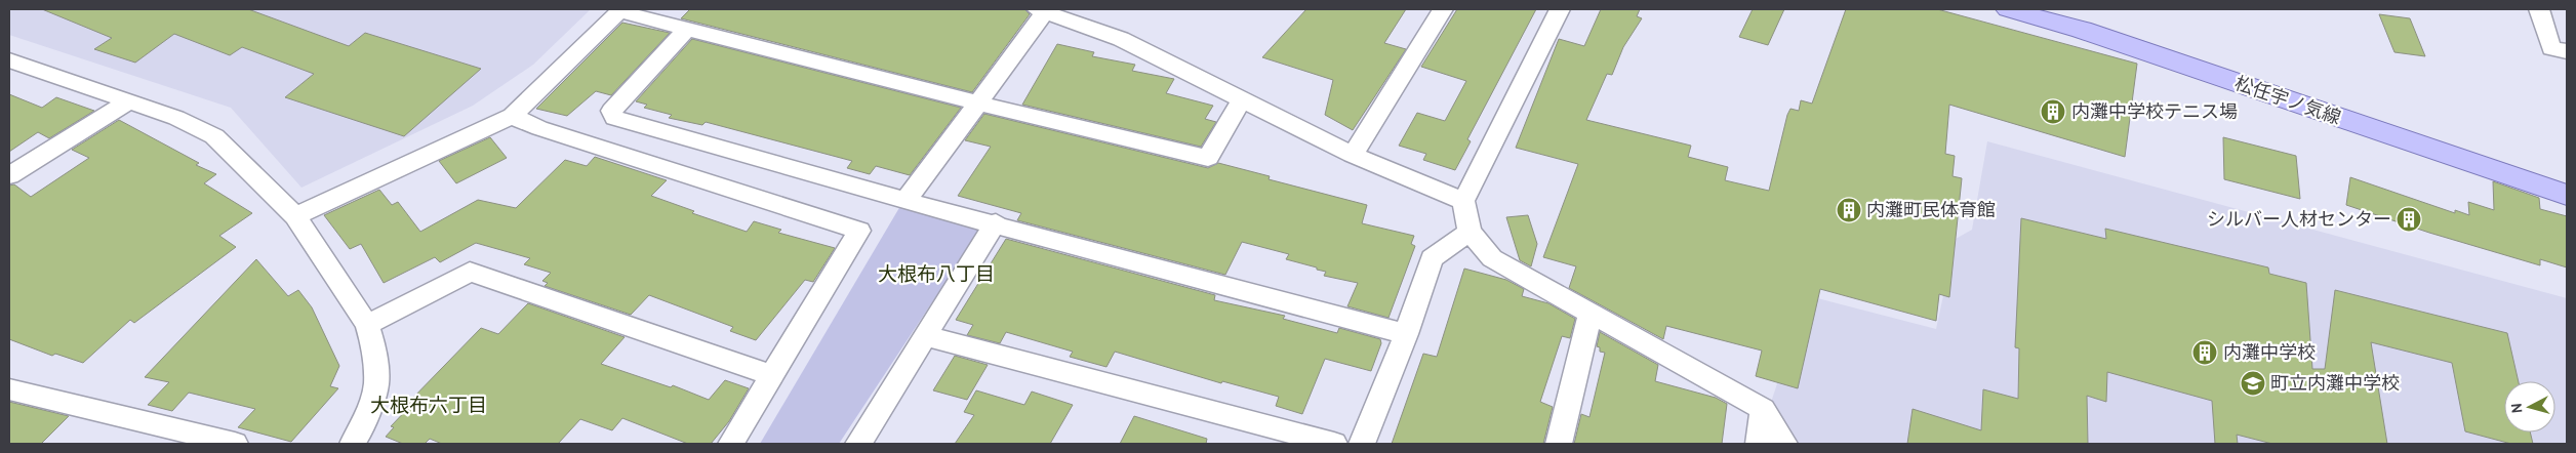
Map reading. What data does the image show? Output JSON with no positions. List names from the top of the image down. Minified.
{"streets":{"main road":["松任宇ノ気線"]},"districts":["大根布八丁目","大根布六丁目"],"places":{"building":["内灘中学校テニス場","内灘町民体育館","シルバー人材センター","内灘中学校"],"school or university":["町立内灘中学校"]},"north":"left"}
